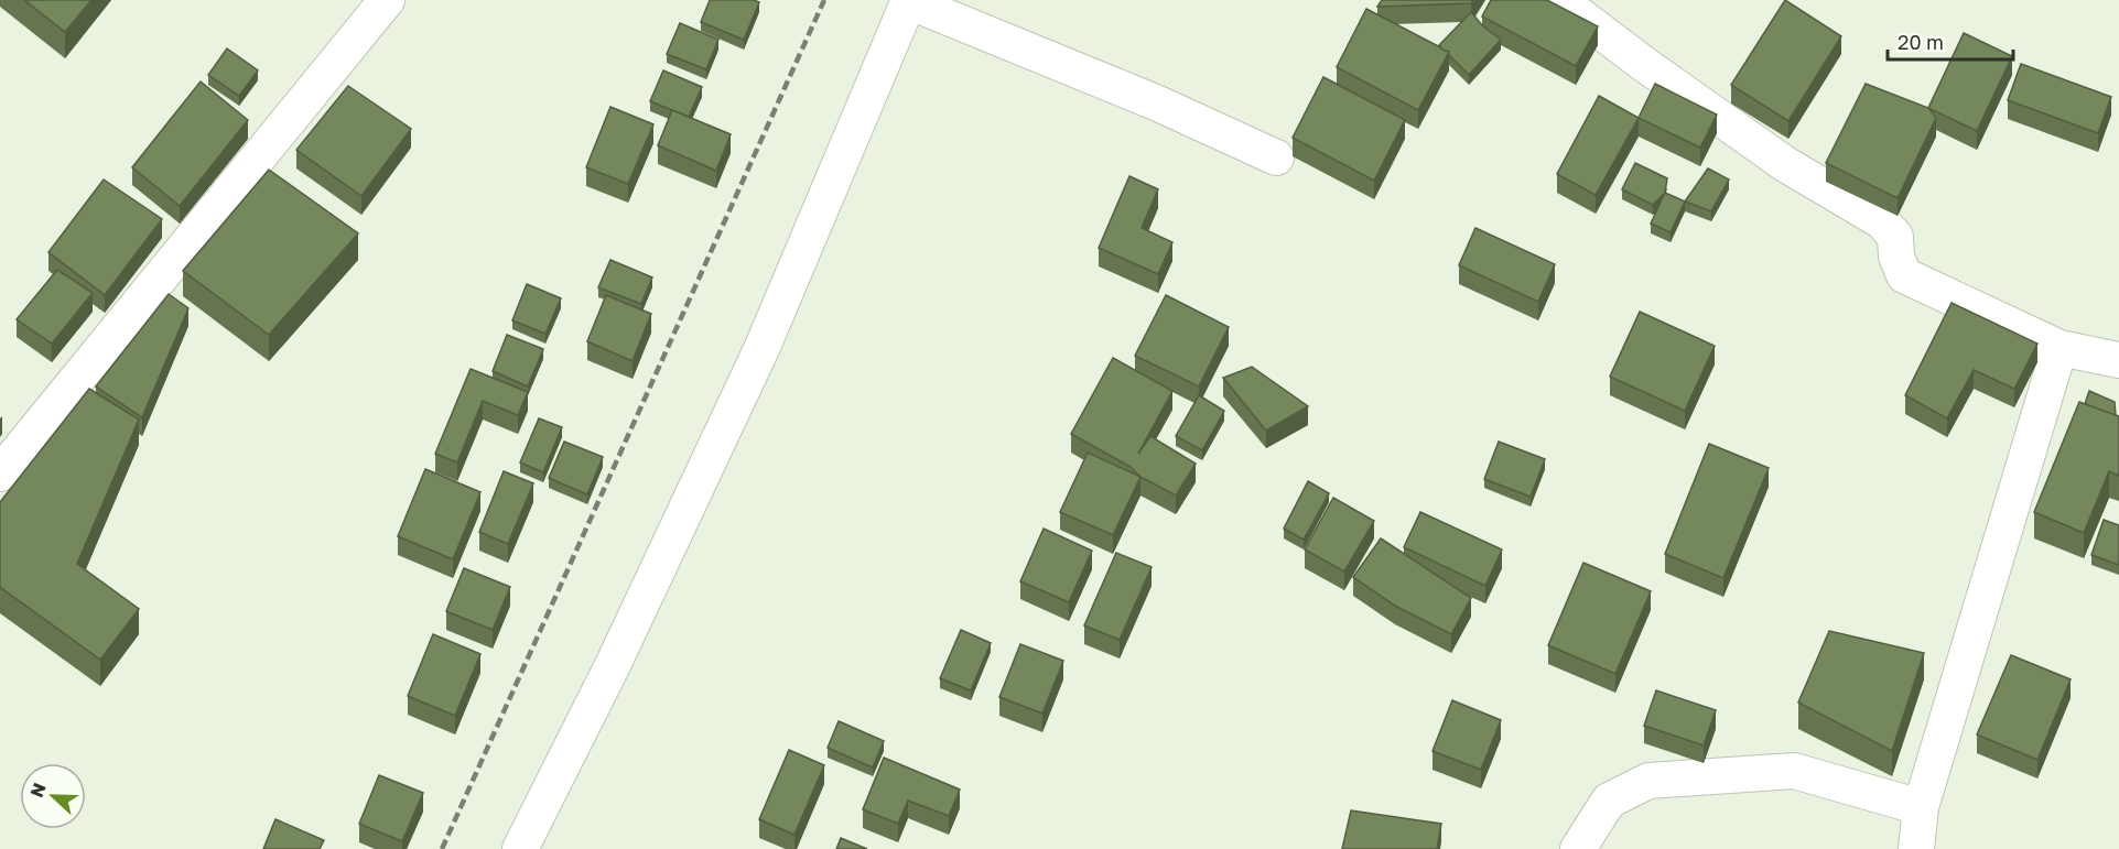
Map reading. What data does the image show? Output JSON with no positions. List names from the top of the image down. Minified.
{"scale_bar":"20 m","north":"left"}
